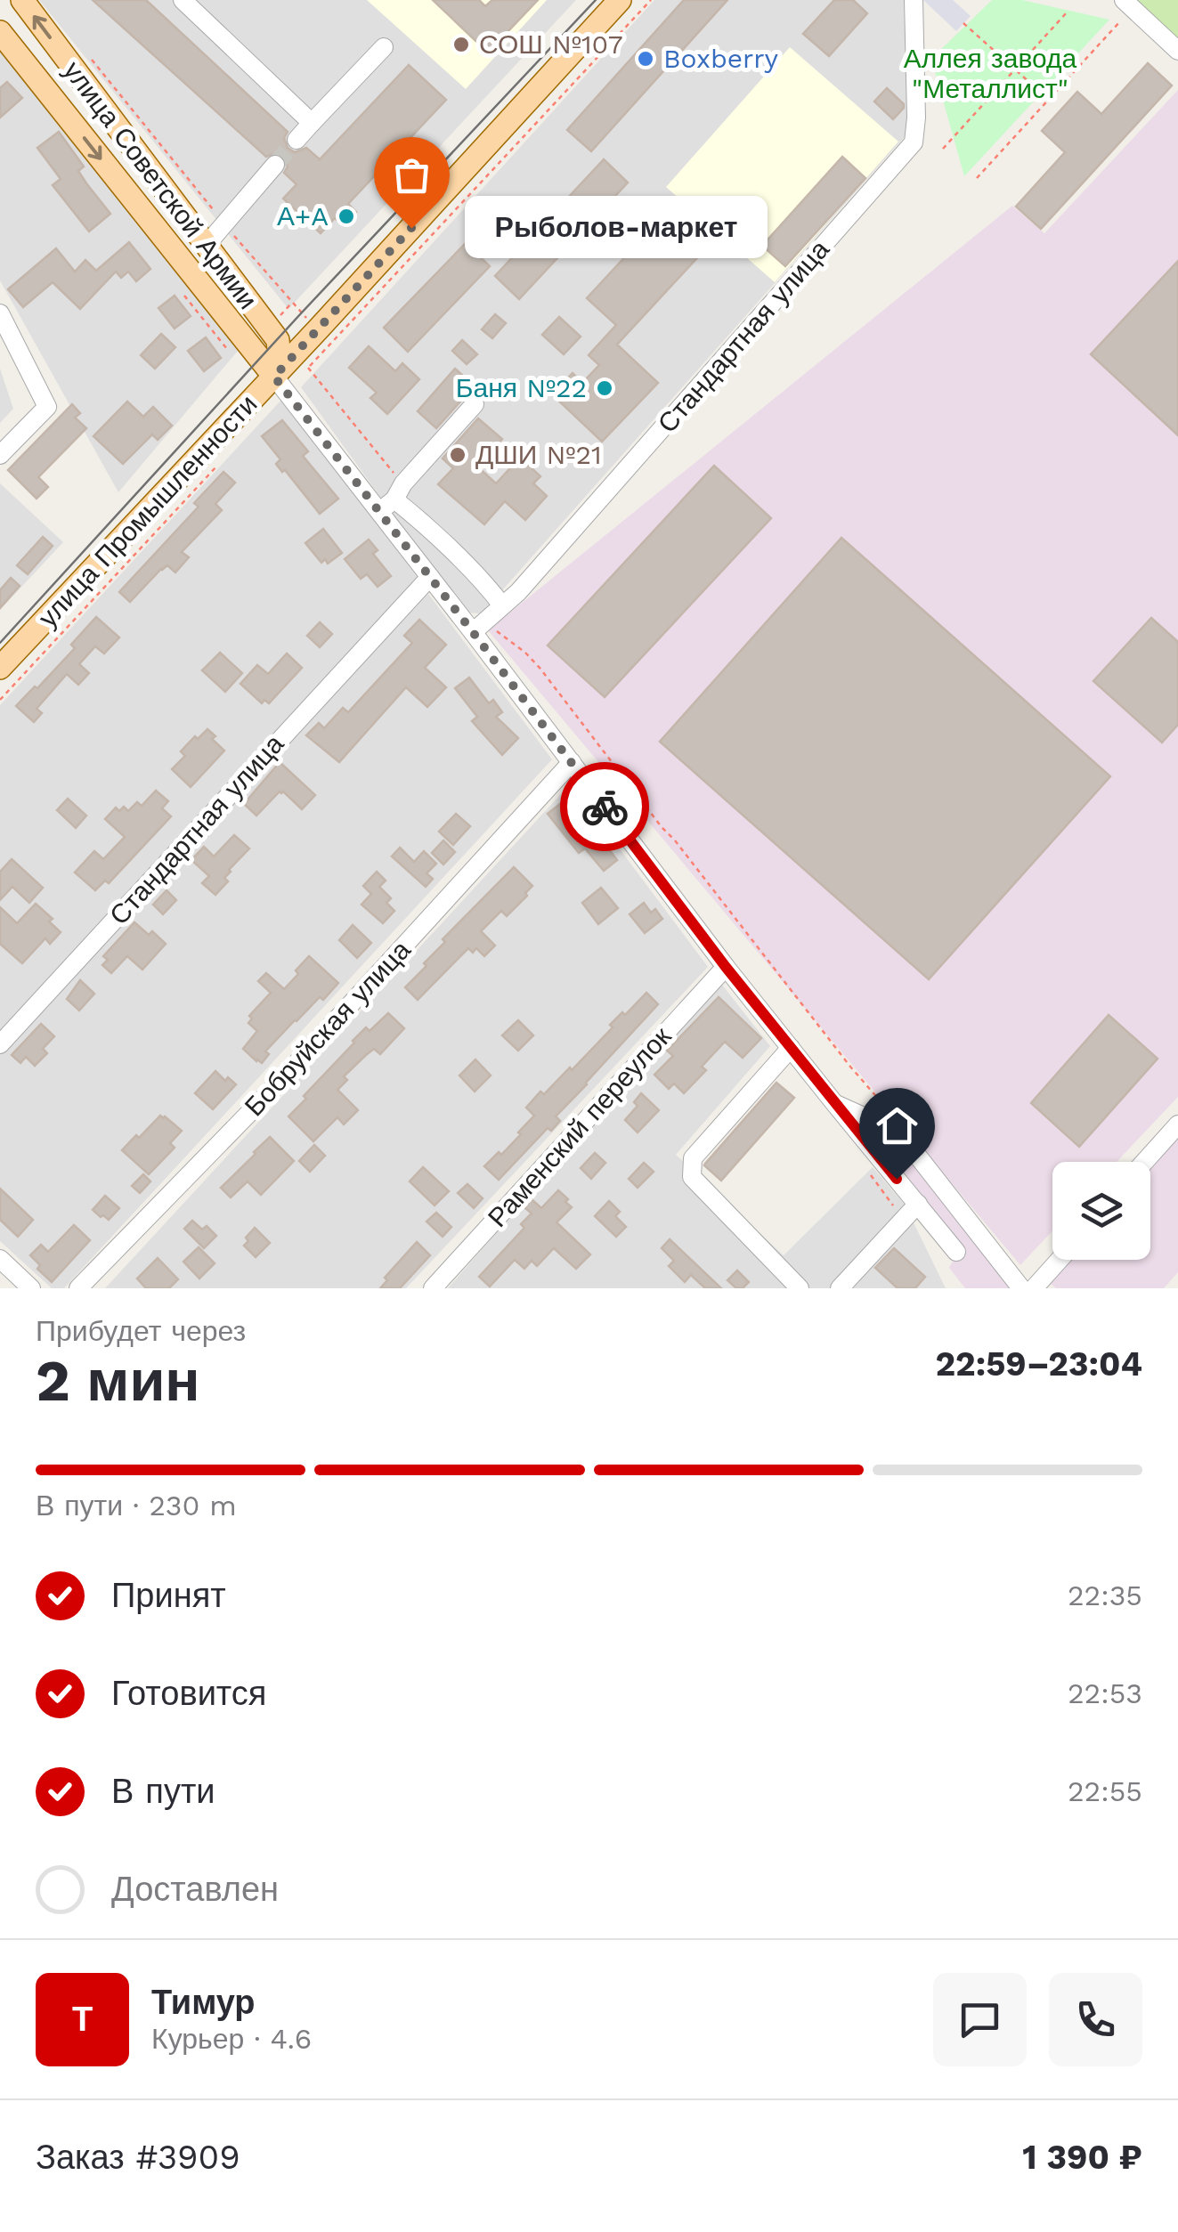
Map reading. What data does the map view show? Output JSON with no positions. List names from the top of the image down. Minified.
{"streets":{"main road":["улица Советской Армии","улица Промышленности"],"street":["Стандартная улица","Бобруйская улица","Раменский переулок"]},"crossings":[["улица Советской Армии","Стандартная улица"],["улица Советской Армии","улица Промышленности"],["улица Советской Армии","Бобруйская улица"],["улица Советской Армии","Раменский переулок"]],"parks":["Аллея завода \"Металлист\""],"places":["СОШ №107","Boxberry","А+A","Рыболов-маркет","Баня №22","ДШИ №21"],"page":{"bubble":"Рыболов-маркет","heading":["2 мин","Прибудет через","22:59–23:04"],"panel":["Тимур","Курьер · 4.6","Заказ #3909","1 390 ₽"],"bar":"В пути · 230 m","list":[["Принят","22:35"],["Готовится","22:53"],["В пути","22:55"],"Доставлен"],"round":"Т"}}
